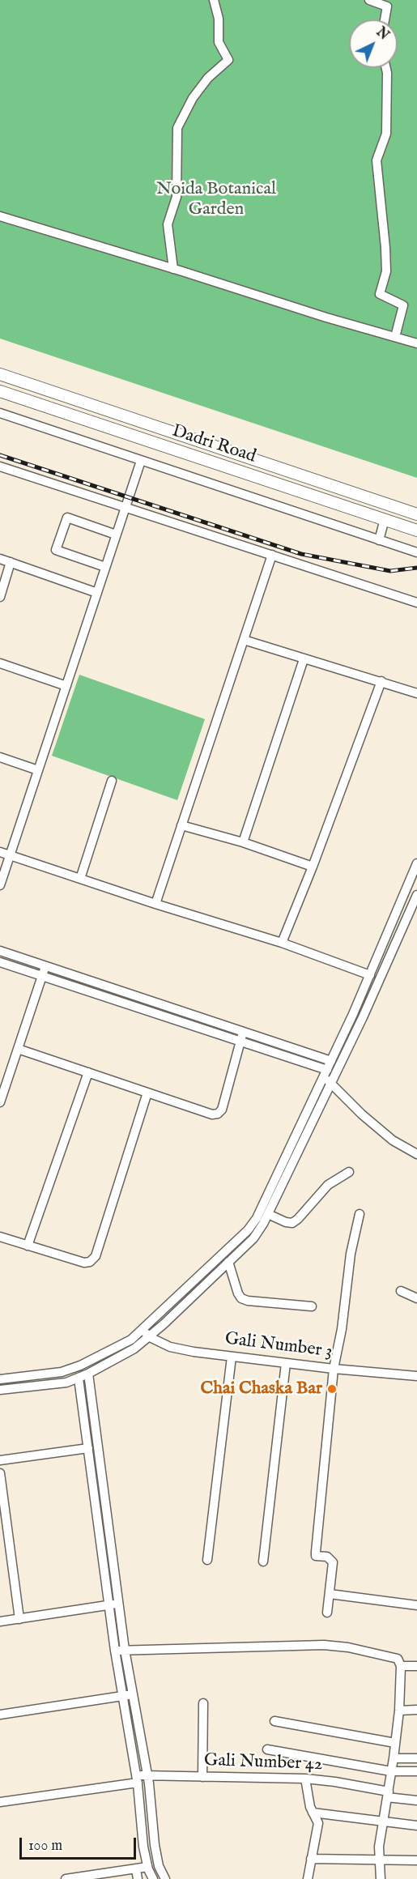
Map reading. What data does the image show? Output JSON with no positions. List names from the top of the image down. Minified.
{"streets":{"main road":["Dadri Road"],"street":["Gali Number 3","Gali Number 42"]},"parks":["Noida Botanical Garden"],"places":["Chai Chaska Bar"],"scale_bar":"100 m","north":"top right"}
